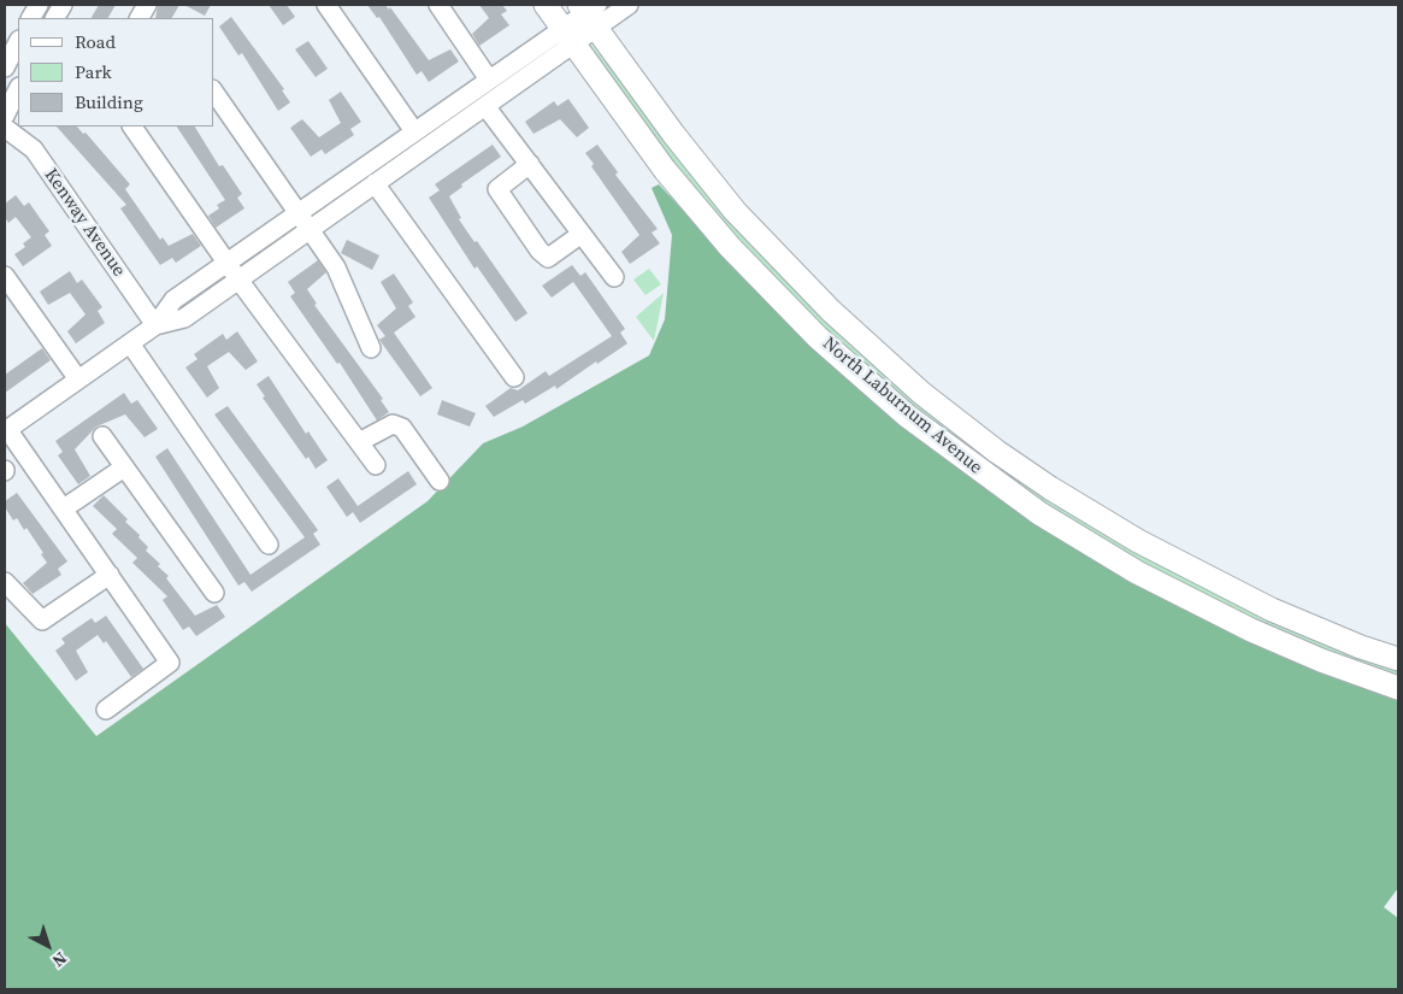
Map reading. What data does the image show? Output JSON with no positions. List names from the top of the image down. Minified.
{"streets":{"main road":["North Laburnum Avenue"],"street":["Kenway Avenue"]},"legend":["Road","Park","Building"],"north":"bottom right"}
